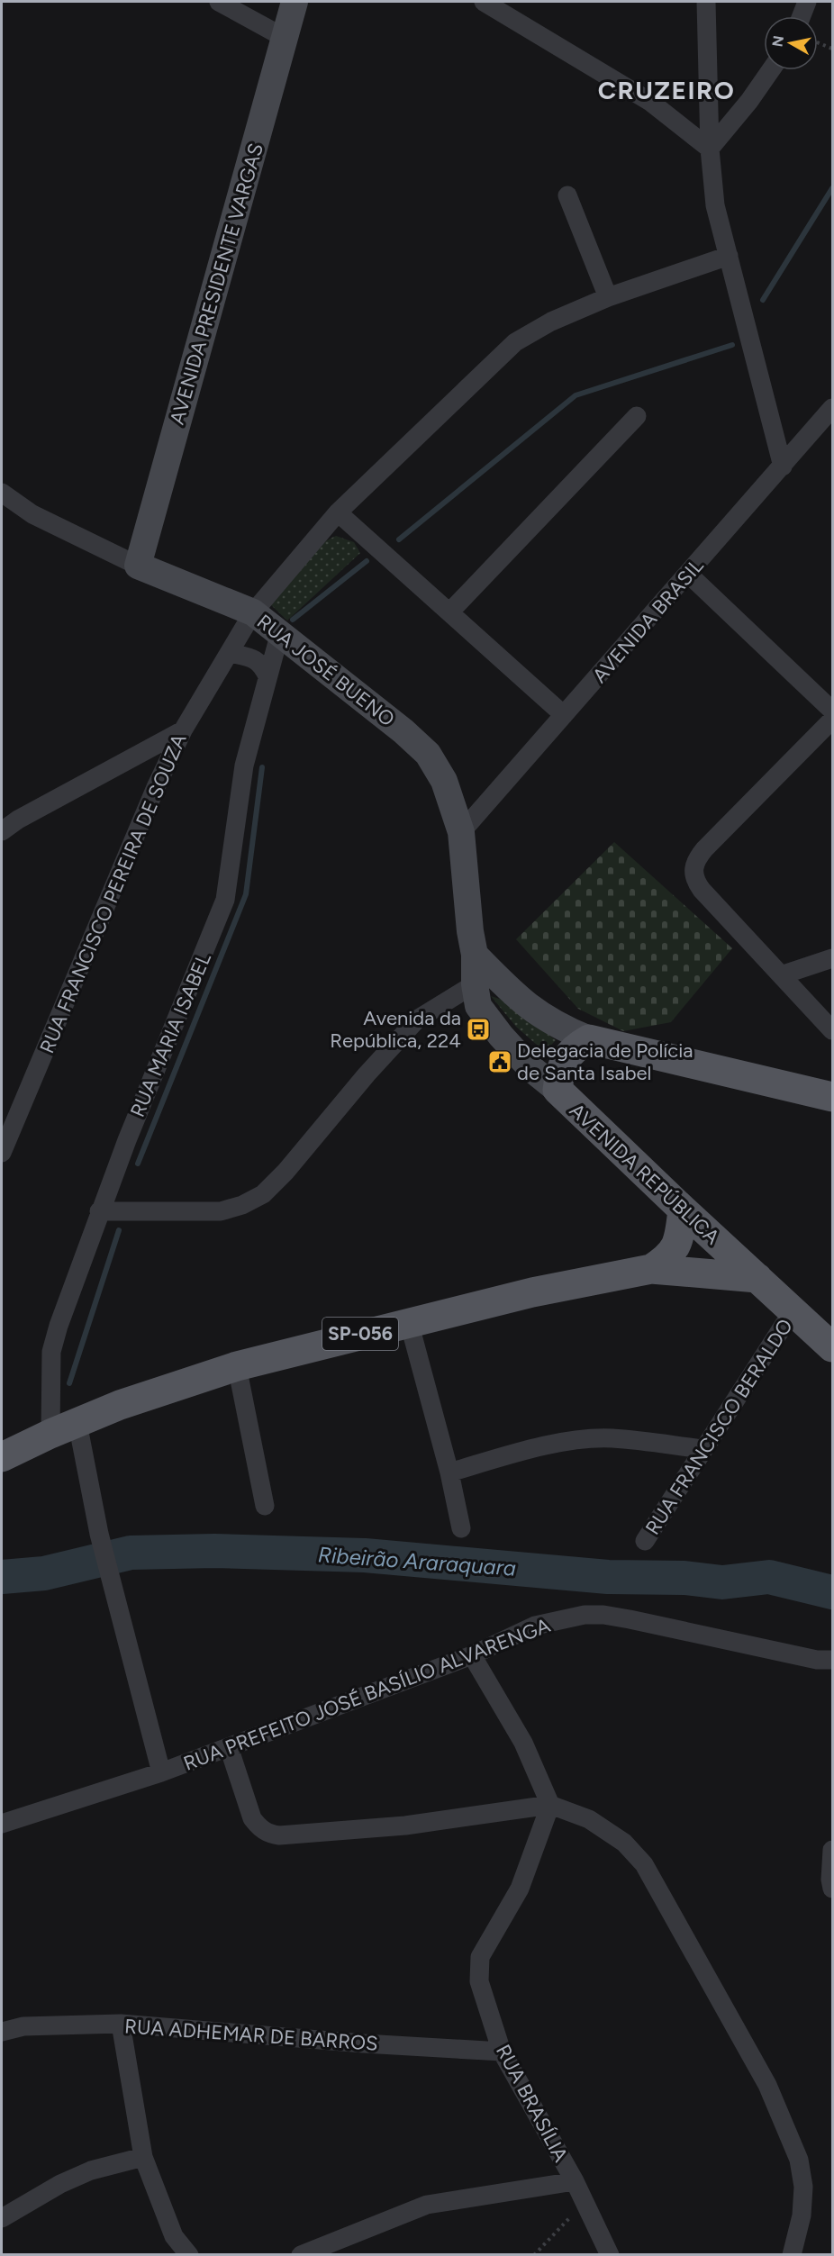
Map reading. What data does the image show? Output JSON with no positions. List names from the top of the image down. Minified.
{"streets":{"main road":["AVENIDA REPÚBLICA","SP-056"],"street":["AVENIDA PRESIDENTE VARGAS","AVENIDA BRASIL","RUA JOSÉ BUENO","RUA FRANCISCO PEREIRA DE SOUZA","RUA MARIA ISABEL","RUA FRANCISCO BERALDO","RUA PREFEITO JOSÉ BASÍLIO ALVARENGA","RUA ADHEMAR DE BARROS","RUA BRASÍLIA"]},"crossings":[["AVENIDA PRESIDENTE VARGAS","RUA JOSÉ BUENO"],["AVENIDA BRASIL","RUA JOSÉ BUENO"],["RUA JOSÉ BUENO","RUA FRANCISCO PEREIRA DE SOUZA"],["RUA JOSÉ BUENO","RUA MARIA ISABEL"],["RUA JOSÉ BUENO","AVENIDA REPÚBLICA"],["RUA MARIA ISABEL","SP-056"],["AVENIDA REPÚBLICA","SP-056"],["AVENIDA REPÚBLICA","RUA FRANCISCO BERALDO"],["RUA ADHEMAR DE BARROS","RUA BRASÍLIA"]],"districts":["CRUZEIRO"],"water":["Ribeirão Araraquara"],"places":{"bus stop":["Avenida da República, 224"],"public building":["Delegacia de Polícia de Santa Isabel"]},"north":"left"}
